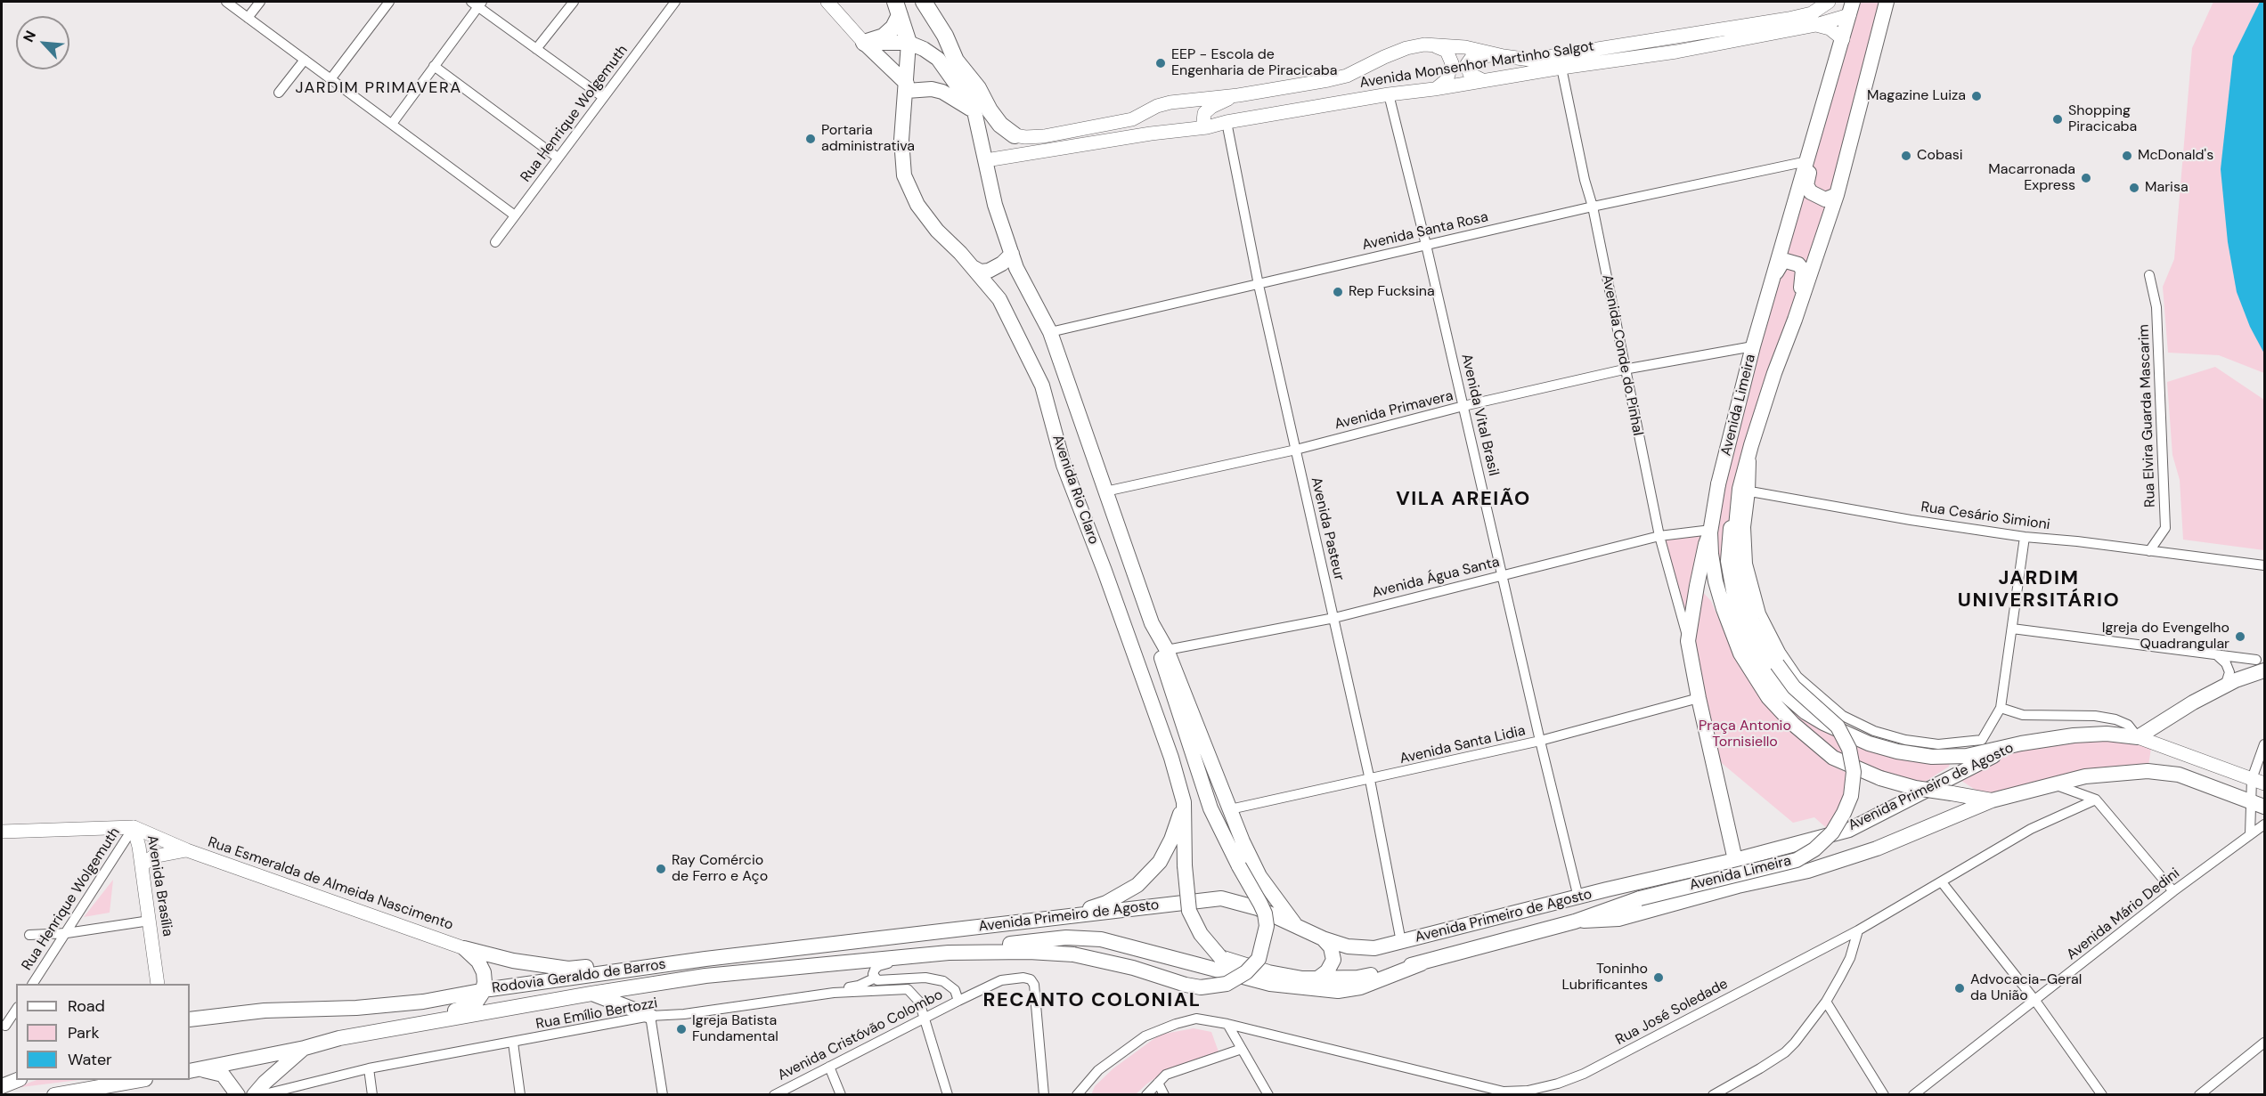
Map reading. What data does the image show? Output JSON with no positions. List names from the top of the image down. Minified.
{"streets":{"main road":["Avenida Monsenhor Martinho Salgot","Avenida Conde do Pinhal","Avenida Limeira","Avenida Rio Claro","Avenida Primeiro de Agosto","Rua Esmeralda de Almeida Nascimento","Avenida Brasília","Rodovia Geraldo de Barros"],"street":["Rua Henrique Wolgemuth","Avenida Santa Rosa","Avenida Primavera","Avenida Vital Brasil","Rua Elvira Guarda Mascarim","Rua Cesário Simioni","Avenida Pasteur","Avenida Água Santa","Avenida Santa Lidia","Avenida Mário Dedini","Rua José Soledade","Rua Emílio Bertozzi","Avenida Cristóvão Colombo"]},"crossings":[["Avenida Monsenhor Martinho Salgot","Avenida Conde do Pinhal"],["Avenida Monsenhor Martinho Salgot","Avenida Limeira"],["Avenida Monsenhor Martinho Salgot","Avenida Vital Brasil"],["Avenida Monsenhor Martinho Salgot","Avenida Rio Claro"],["Avenida Monsenhor Martinho Salgot","Avenida Pasteur"],["Rua Henrique Wolgemuth","Rua Esmeralda de Almeida Nascimento"],["Rua Henrique Wolgemuth","Avenida Brasília"],["Avenida Santa Rosa","Avenida Conde do Pinhal"],["Avenida Santa Rosa","Avenida Limeira"],["Avenida Santa Rosa","Avenida Vital Brasil"],["Avenida Santa Rosa","Avenida Rio Claro"],["Avenida Santa Rosa","Avenida Pasteur"],["Avenida Conde do Pinhal","Avenida Limeira"],["Avenida Conde do Pinhal","Avenida Primavera"],["Avenida Conde do Pinhal","Avenida Água Santa"],["Avenida Conde do Pinhal","Avenida Santa Lidia"],["Avenida Conde do Pinhal","Avenida Primeiro de Agosto"],["Avenida Limeira","Avenida Primavera"],["Avenida Limeira","Rua Cesário Simioni"],["Avenida Limeira","Avenida Água Santa"],["Avenida Limeira","Avenida Primeiro de Agosto"],["Avenida Primavera","Avenida Vital Brasil"],["Avenida Primavera","Avenida Rio Claro"],["Avenida Primavera","Avenida Pasteur"],["Avenida Vital Brasil","Avenida Água Santa"],["Avenida Vital Brasil","Avenida Santa Lidia"],["Avenida Vital Brasil","Avenida Primeiro de Agosto"],["Rua Elvira Guarda Mascarim","Rua Cesário Simioni"],["Avenida Rio Claro","Avenida Água Santa"],["Avenida Rio Claro","Avenida Santa Lidia"],["Avenida Rio Claro","Avenida Primeiro de Agosto"],["Avenida Pasteur","Avenida Água Santa"],["Avenida Pasteur","Avenida Santa Lidia"],["Avenida Pasteur","Avenida Primeiro de Agosto"],["Avenida Primeiro de Agosto","Rodovia Geraldo de Barros"],["Rua Esmeralda de Almeida Nascimento","Avenida Brasília"]],"districts":["JARDIM PRIMAVERA","VILA AREIÃO","JARDIM UNIVERSITÁRIO","RECANTO COLONIAL"],"parks":["Praça Antonio Tornisiello"],"places":["EEP - Escola de Engenharia de Piracicaba","Magazine Luiza","Shopping Piracicaba","Portaria administrativa","Cobasi","McDonald's","Macarronada Express","Marisa","Rep Fucksina","Igreja do Evengelho Quadrangular","Ray Comércio de Ferro e Aço","Toninho Lubrificantes","Advocacia-Geral da União","Igreja Batista Fundamental"],"legend":["Road","Park","Water"],"north":"top left"}
